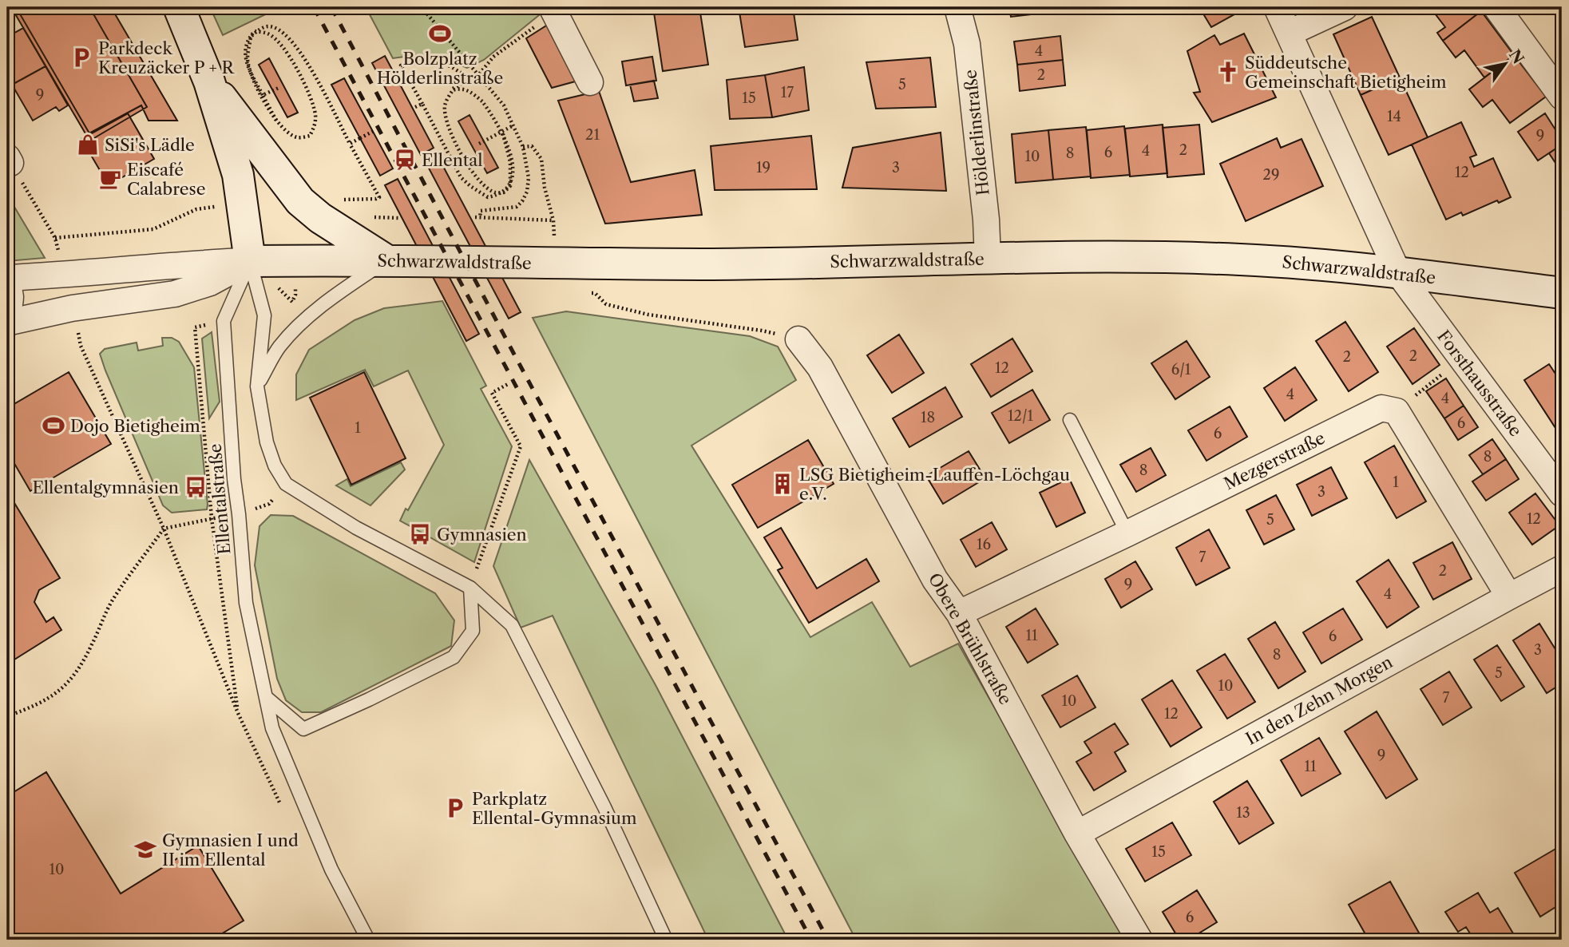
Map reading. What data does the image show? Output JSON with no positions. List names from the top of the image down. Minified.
{"streets":{"main road":["Schwarzwaldstraße"],"street":["Hölderlinstraße","Forsthausstraße","Mezgerstraße","Obere Brühlstraße","In den Zehn Morgen"],"lane":["Ellentalstraße"]},"crossings":[["Hölderlinstraße","Schwarzwaldstraße"],["Schwarzwaldstraße","Forsthausstraße"],["Schwarzwaldstraße","Ellentalstraße"],["Mezgerstraße","Obere Brühlstraße"],["Obere Brühlstraße","In den Zehn Morgen"]],"places":{"sports":["Bolzplatz Hölderlinstraße","Dojo Bietigheim"],"parking":["Parkdeck Kreuzäcker P + R","Parkplatz Ellental-Gymnasium"],"church":["Süddeutsche Gemeinschaft Bietigheim"],"shop":["SiSi's Lädle"],"station":["Ellental"],"cafe":["Eiscafé Calabrese"],"building":["LSG Bietigheim-Lauffen-Löchgau e.V."],"bus stop":["Ellentalgymnasien","Gymnasien"],"school or university":["Gymnasien I und II im Ellental"]},"house_numbers":["4","2","5","17","9","15","14","21","9","2","4","6","8","10","19","3","12","29","2","2","12","6/1","4","4","12/1","18","6","1","6","8","8","1","3","12","5","16","7","2","9","4","11","6","3","8","5","10","7","10","12","9","11","13","15","10","6"],"north":"top right"}
